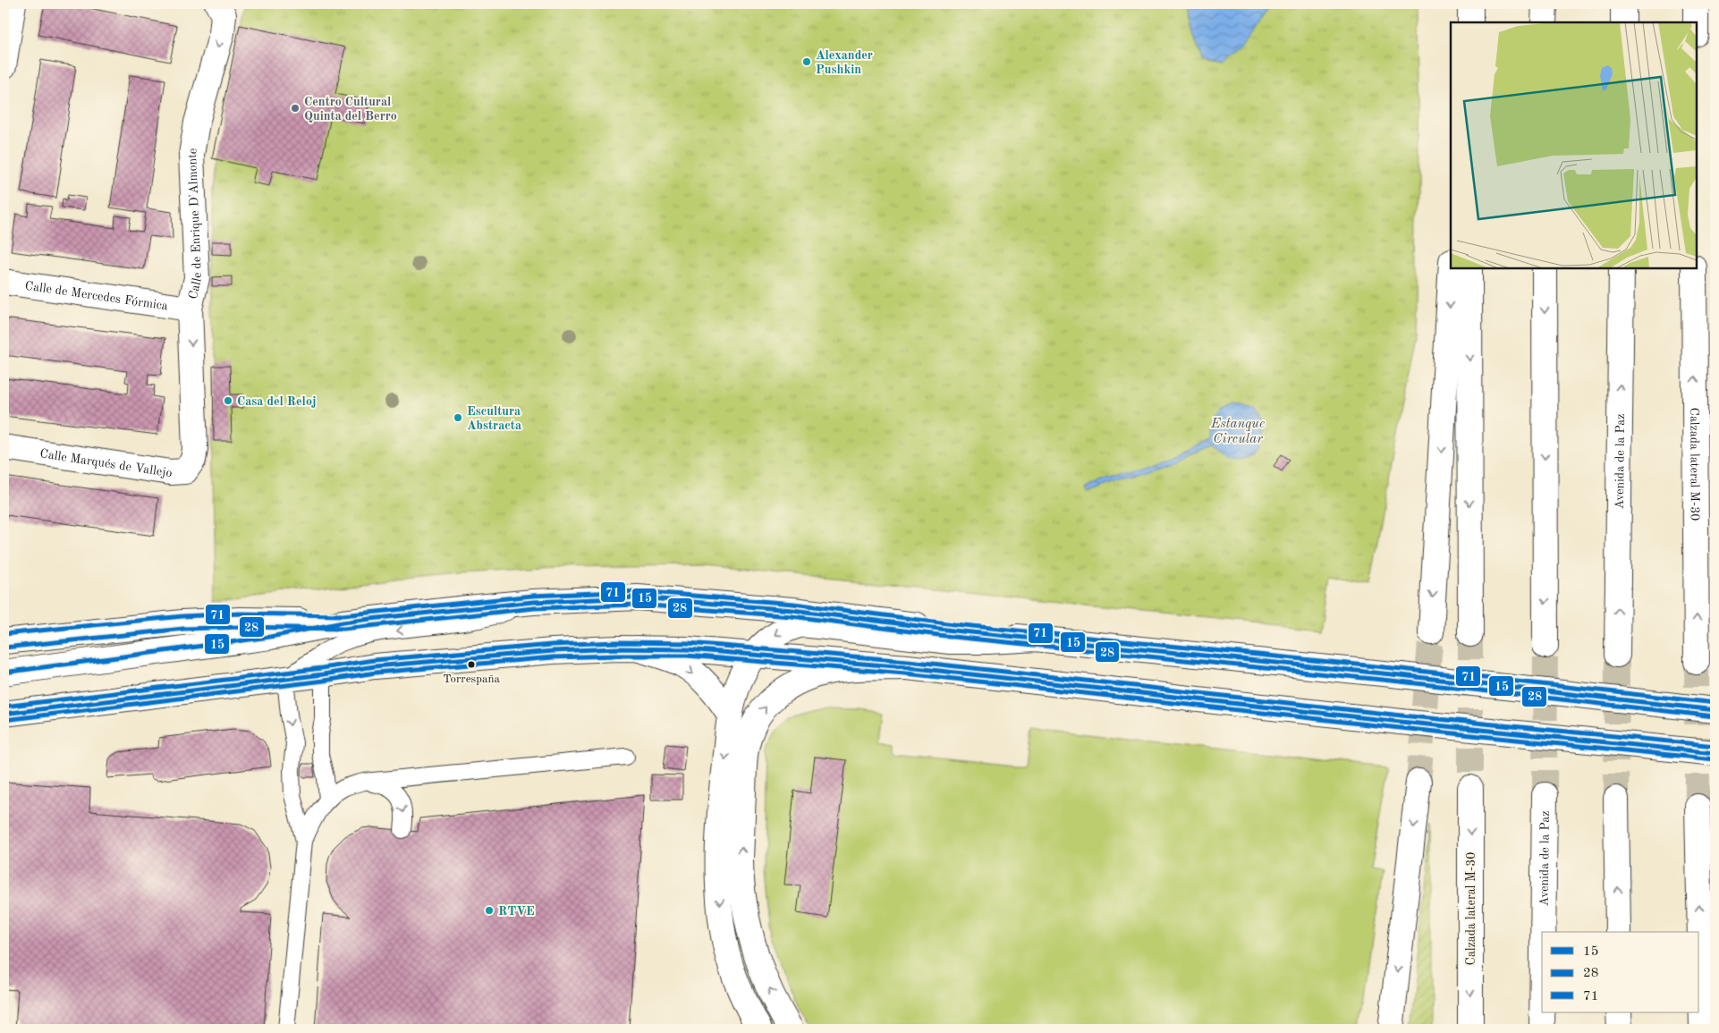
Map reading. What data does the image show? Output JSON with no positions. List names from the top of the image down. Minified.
{"streets":{"main road":["Calle de Enrique D'Almonte","Calle de Mercedes Fórmica","Avenida de la Paz","Calle Marqués de Vallejo","Calzada lateral M-30"]},"crossings":[["Calle de Enrique D'Almonte","Calle de Mercedes Fórmica"],["Calle de Enrique D'Almonte","Calle Marqués de Vallejo"]],"one_way":["Calle de Enrique D'Almonte"],"water":["Estanque Circular"],"places":["Alexander Pushkin","Centro Cultural Quinta del Berro","Casa del Reloj","Escultura Abstracta","Torrespaña","RTVE"],"lines":["transit line 71","transit line 15","transit line 28"],"legend":["15","28","71"]}
